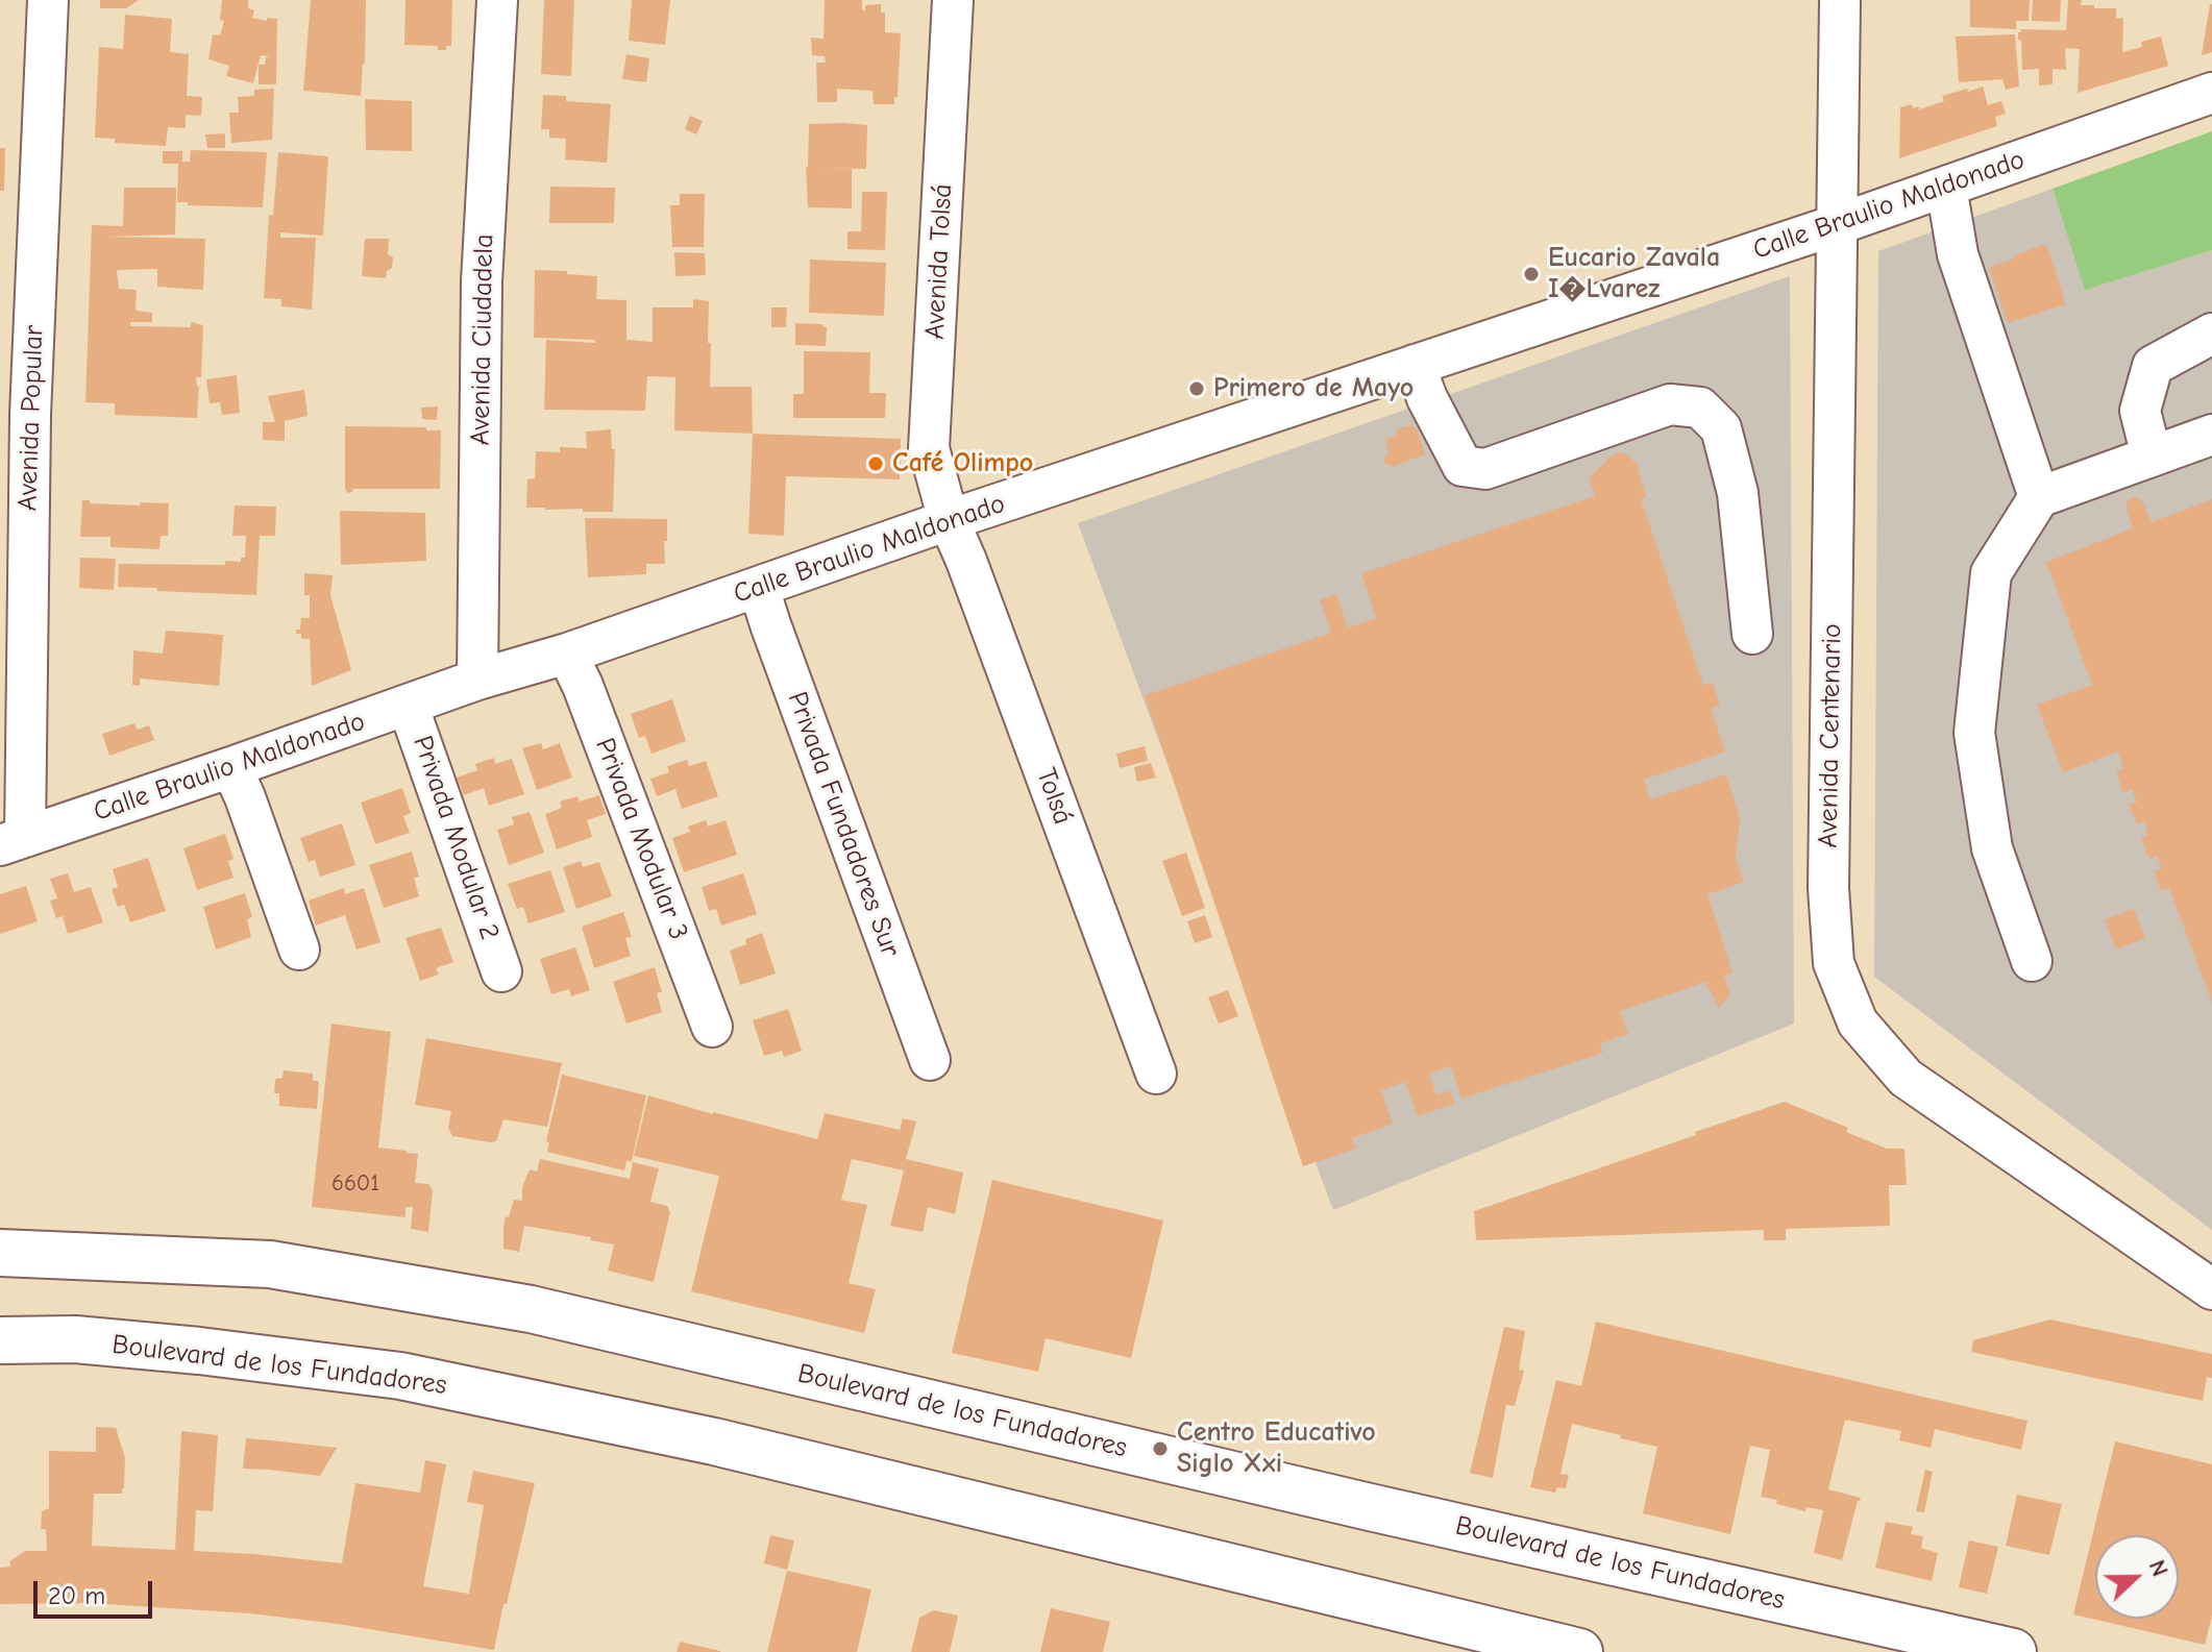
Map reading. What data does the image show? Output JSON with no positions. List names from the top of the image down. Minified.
{"streets":{"main road":["Boulevard de los Fundadores"],"street":["Calle Braulio Maldonado","Avenida Tolsá","Avenida Ciudadela","Avenida Popular","Avenida Centenario","Tolsá","Privada Fundadores Sur","Privada Modular 2","Privada Modular 3"]},"crossings":[["Calle Braulio Maldonado","Avenida Tolsá"],["Calle Braulio Maldonado","Avenida Ciudadela"],["Calle Braulio Maldonado","Avenida Popular"],["Calle Braulio Maldonado","Avenida Centenario"],["Calle Braulio Maldonado","Tolsá"],["Calle Braulio Maldonado","Privada Fundadores Sur"],["Calle Braulio Maldonado","Privada Modular 2"],["Calle Braulio Maldonado","Privada Modular 3"],["Avenida Tolsá","Tolsá"]],"places":["Eucario Zavala I�Lvarez","Primero de Mayo","Café Olimpo","Centro Educativo Siglo Xxi"],"house_numbers":["6601"],"scale_bar":"20 m","north":"right"}
